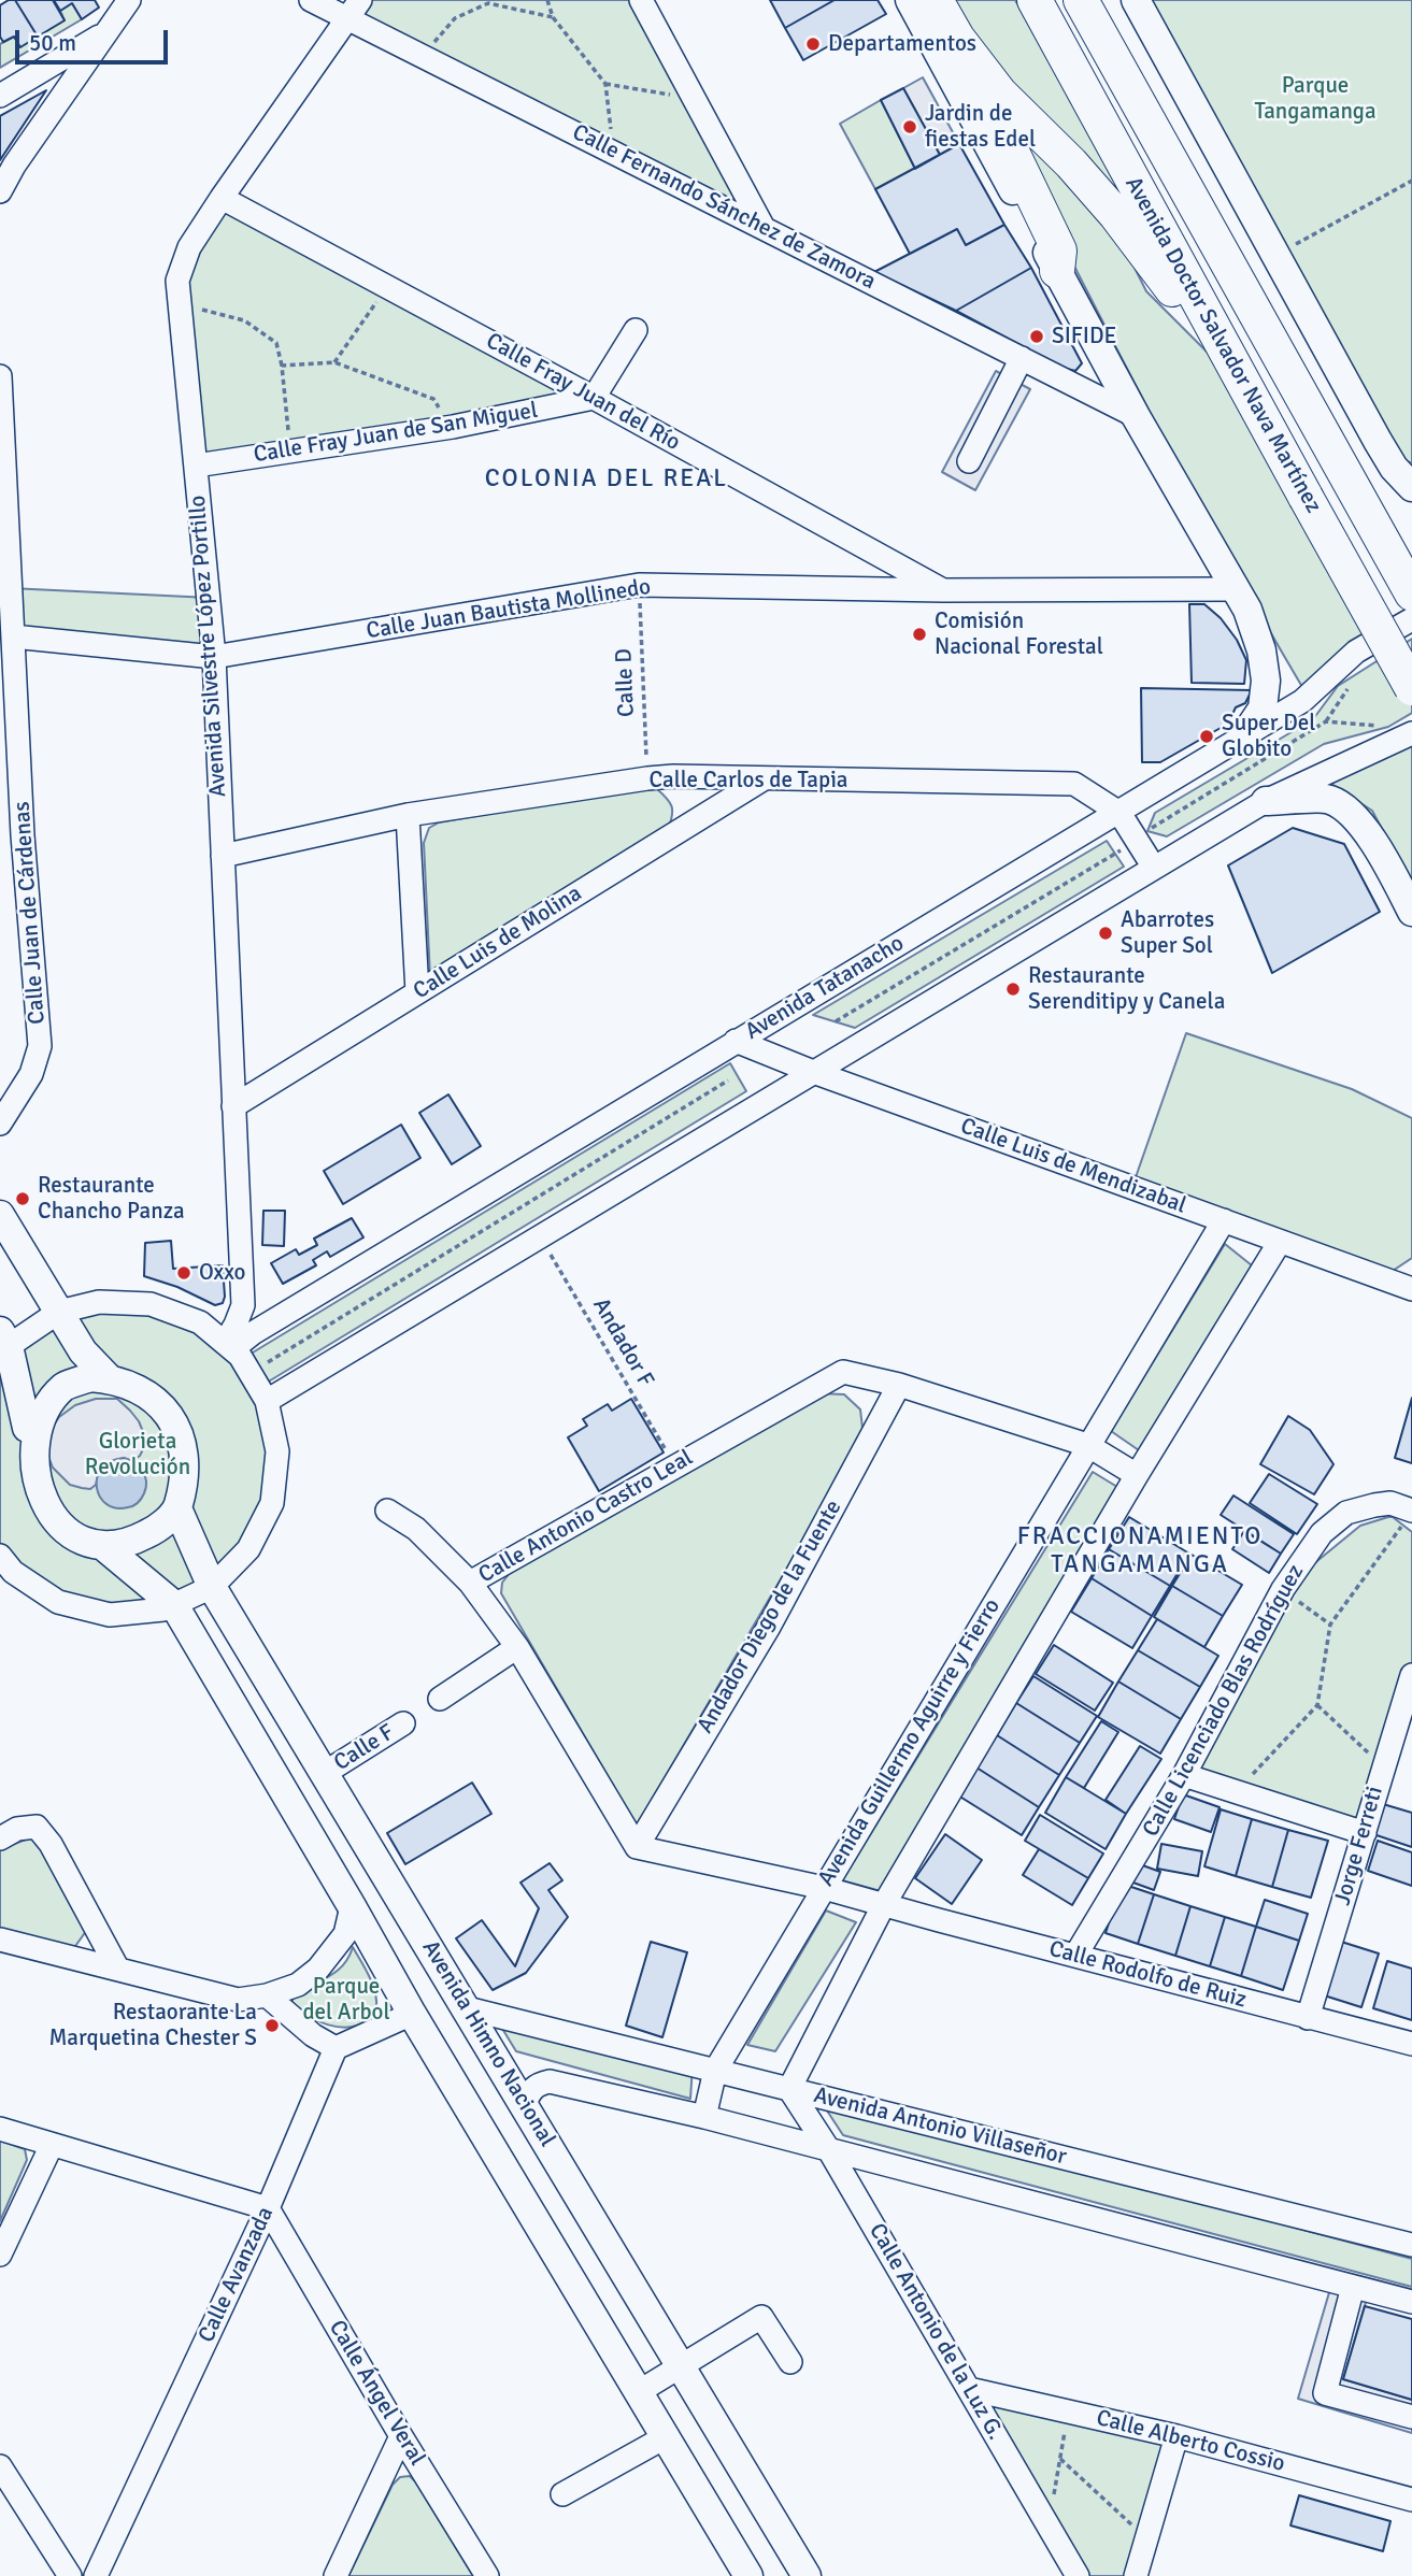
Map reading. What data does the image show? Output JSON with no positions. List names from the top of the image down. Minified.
{"streets":{"highway":["Avenida Doctor Salvador Nava Martínez"],"main road":["Avenida Himno Nacional"],"street":["Calle Fernando Sánchez de Zamora","Calle Fray Juan del Río","Calle Fray Juan de San Miguel","Calle Juan Bautista Mollinedo","Avenida Silvestre López Portillo","Calle Carlos de Tapia","Calle Juan de Cárdenas","Calle Luis de Molina","Avenida Tatanacho","Calle Luis de Mendizabal","Calle Antonio Castro Leal","Andador Diego de la Fuente","Calle Licenciado Blas Rodríguez","Avenida Guillermo Aguirre y Fierro","Calle F","Jorge Ferreti","Calle Rodolfo de Ruiz","Avenida Antonio Villaseñor","Calle Avanzada","Calle Antonio de la Luz G.","Calle Ángel Veral","Calle Alberto Cossio"],"path":["Calle D","Andador F"]},"crossings":[["Calle Fernando Sánchez de Zamora","Avenida Silvestre López Portillo"],["Calle Fray Juan del Río","Calle Fray Juan de San Miguel"],["Calle Fray Juan del Río","Calle Juan Bautista Mollinedo"],["Calle Fray Juan del Río","Avenida Silvestre López Portillo"],["Calle Fray Juan de San Miguel","Avenida Silvestre López Portillo"],["Calle Juan Bautista Mollinedo","Avenida Silvestre López Portillo"],["Calle Juan Bautista Mollinedo","Calle D"],["Calle Juan Bautista Mollinedo","Calle Juan de Cárdenas"],["Avenida Silvestre López Portillo","Calle Carlos de Tapia"],["Avenida Silvestre López Portillo","Calle Luis de Molina"],["Avenida Silvestre López Portillo","Avenida Tatanacho"],["Calle D","Calle Carlos de Tapia"],["Calle Carlos de Tapia","Calle Luis de Molina"],["Calle Carlos de Tapia","Avenida Tatanacho"],["Avenida Tatanacho","Calle Luis de Mendizabal"],["Calle Luis de Mendizabal","Avenida Guillermo Aguirre y Fierro"],["Andador F","Calle Antonio Castro Leal"],["Calle Antonio Castro Leal","Andador Diego de la Fuente"],["Calle Antonio Castro Leal","Avenida Guillermo Aguirre y Fierro"],["Calle Licenciado Blas Rodríguez","Calle Rodolfo de Ruiz"],["Avenida Guillermo Aguirre y Fierro","Avenida Antonio Villaseñor"],["Calle F","Avenida Himno Nacional"],["Jorge Ferreti","Calle Rodolfo de Ruiz"],["Avenida Himno Nacional","Avenida Antonio Villaseñor"],["Avenida Antonio Villaseñor","Calle Antonio de la Luz G."],["Calle Avanzada","Calle Ángel Veral"],["Calle Antonio de la Luz G.","Calle Alberto Cossio"]],"districts":["COLONIA DEL REAL","FRACCIONAMIENTO TANGAMANGA"],"parks":["Parque Tangamanga","Glorieta Revolución","Parque del Arbol"],"places":["Departamentos","Jardin de fiestas Edel","SIFIDE","Comisión Nacional Forestal","Super Del Globito","Abarrotes Super Sol","Restaurante Serenditipy y Canela","Restaurante Chancho Panza","Oxxo","Restaorante La Marquetina Chester S"],"scale_bar":"50 m"}
